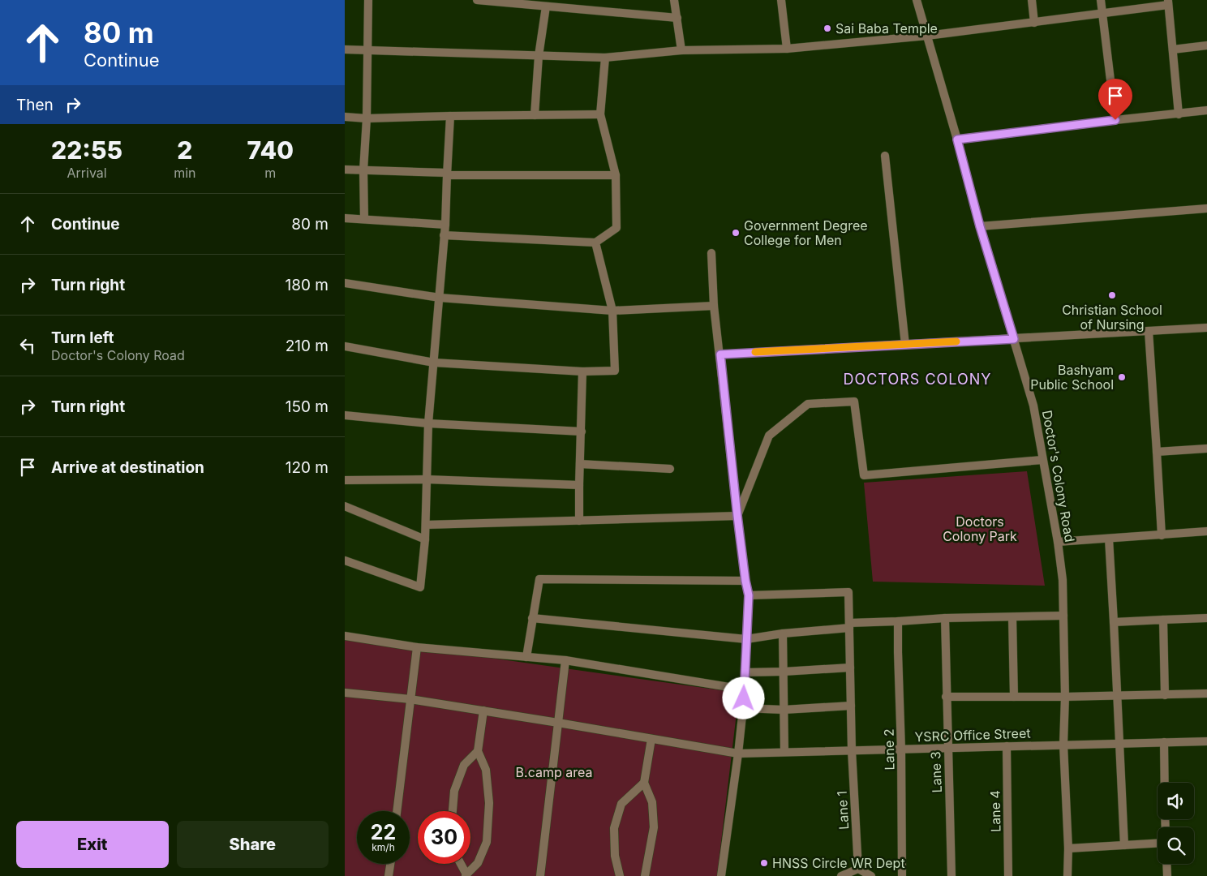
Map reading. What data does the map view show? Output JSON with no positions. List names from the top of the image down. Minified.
{"streets":{"street":["Doctor's Colony Road","YSRC Office Street","Lane 2","Lane 3","Lane 1","Lane 4"]},"crossings":[["Doctor's Colony Road","YSRC Office Street"],["YSRC Office Street","Lane 2"],["YSRC Office Street","Lane 3"],["YSRC Office Street","Lane 1"],["YSRC Office Street","Lane 4"]],"districts":["DOCTORS COLONY"],"parks":["Doctors Colony Park","B.camp area"],"places":["Sai Baba Temple","Government Degree College for Men","Christian School of Nursing","Bashyam Public School","HNSS Circle WR Dept"],"page":{"turn":["80 m","Continue"],"then":"Then","eta":["22:55","Arrival","2","min","740","m"],"list":[{"name":"Continue","value":"80 m"},{"name":"Turn right","value":"180 m"},{"name":"Turn left","note":"Doctor's Colony Road","value":"210 m"},{"name":"Turn right","value":"150 m"},{"name":"Arrive at destination","value":"120 m"}],"speed":"22 km/h","limit":"30","buttons":["Exit","Share"]}}
